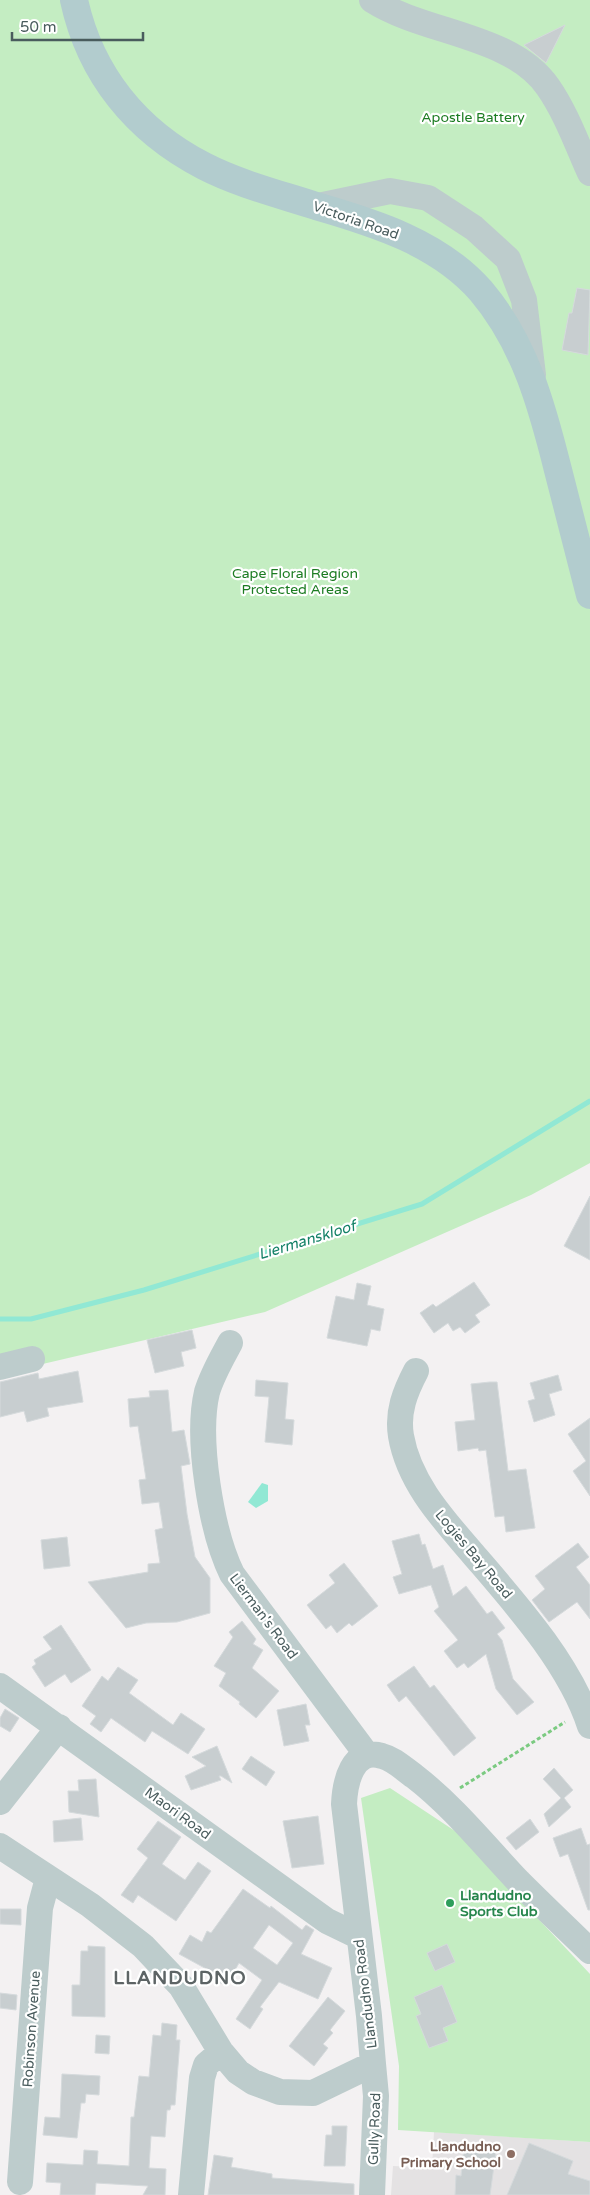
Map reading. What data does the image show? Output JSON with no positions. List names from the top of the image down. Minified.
{"streets":{"main road":["Victoria Road"],"street":["Logies Bay Road","Lierman's Road","Maori Road","Llandudno Road","Robinson Avenue","Gully Road"]},"crossings":[["Lierman's Road","Llandudno Road"],["Maori Road","Llandudno Road"],["Llandudno Road","Robinson Avenue"],["Llandudno Road","Gully Road"]],"districts":["LLANDUDNO"],"water":["Liermanskloof"],"parks":["Apostle Battery","Cape Floral Region Protected Areas"],"places":["Llandudno Sports Club","Llandudno Primary School"],"scale_bar":"50 m"}
